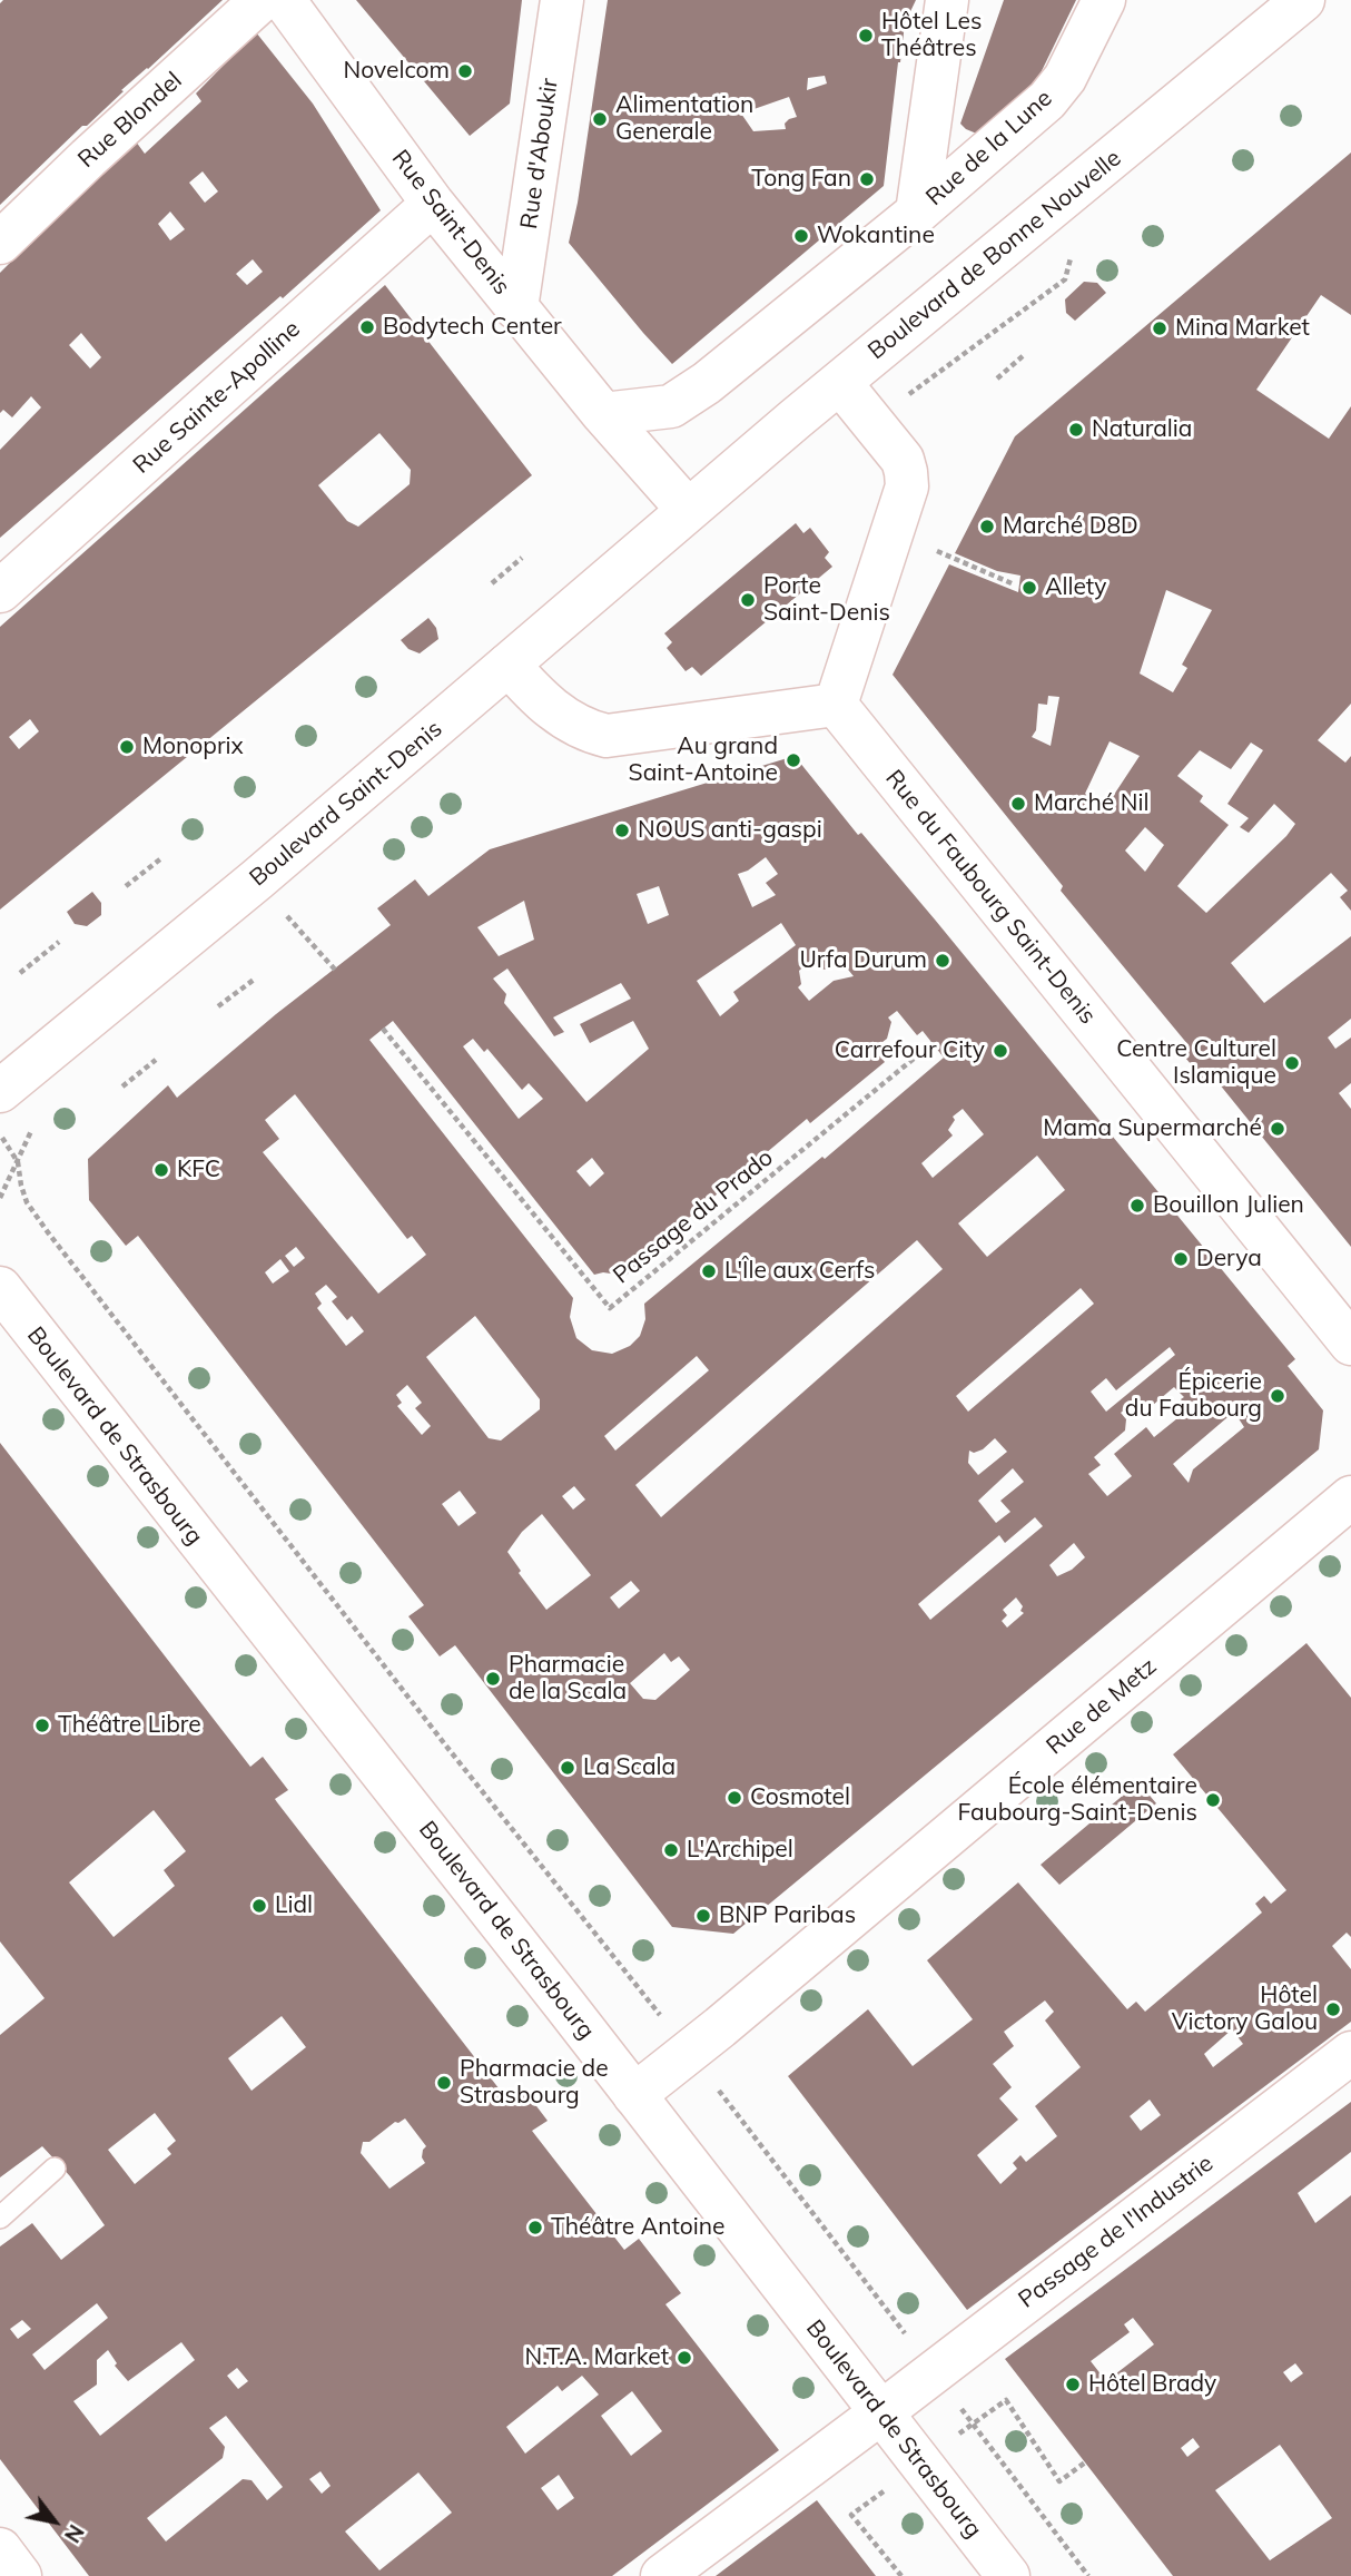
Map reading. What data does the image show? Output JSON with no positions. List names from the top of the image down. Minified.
{"streets":{"street":["Rue Blondel","Rue de la Lune","Rue d'Aboukir","Rue Saint-Denis","Boulevard de Bonne Nouvelle","Rue Sainte-Apolline","Boulevard Saint-Denis","Rue du Faubourg Saint-Denis","Boulevard de Strasbourg","Rue de Metz","Passage de l'Industrie"],"path":["Passage du Prado"]},"crossings":[["Rue d'Aboukir","Rue Saint-Denis"],["Rue Saint-Denis","Boulevard de Bonne Nouvelle"],["Rue Saint-Denis","Rue Sainte-Apolline"],["Rue Saint-Denis","Boulevard Saint-Denis"],["Boulevard de Bonne Nouvelle","Boulevard Saint-Denis"],["Boulevard de Strasbourg","Rue de Metz"],["Boulevard de Strasbourg","Passage de l'Industrie"]],"places":["Hôtel Les Théâtres","Novelcom","Alimentation Generale","Tong Fan","Wokantine","Bodytech Center","Mina Market","Naturalia","Marché D8D","Allety","Porte Saint-Denis","Monoprix","Au grand Saint-Antoine","Marché Nil","NOUS anti-gaspi","Urfa Durum","Carrefour City","Centre Culturel Islamique","Mama Supermarché","KFC","Bouillon Julien","Derya","L'Île aux Cerfs","Épicerie du Faubourg","Pharmacie de la Scala","Théâtre Libre","La Scala","Cosmotel","École élémentaire Faubourg-Saint-Denis","L'Archipel","Lidl","BNP Paribas","Hôtel Victory Galou","Pharmacie de Strasbourg","Théâtre Antoine","N.T.A. Market","Hôtel Brady"],"north":"bottom right"}
